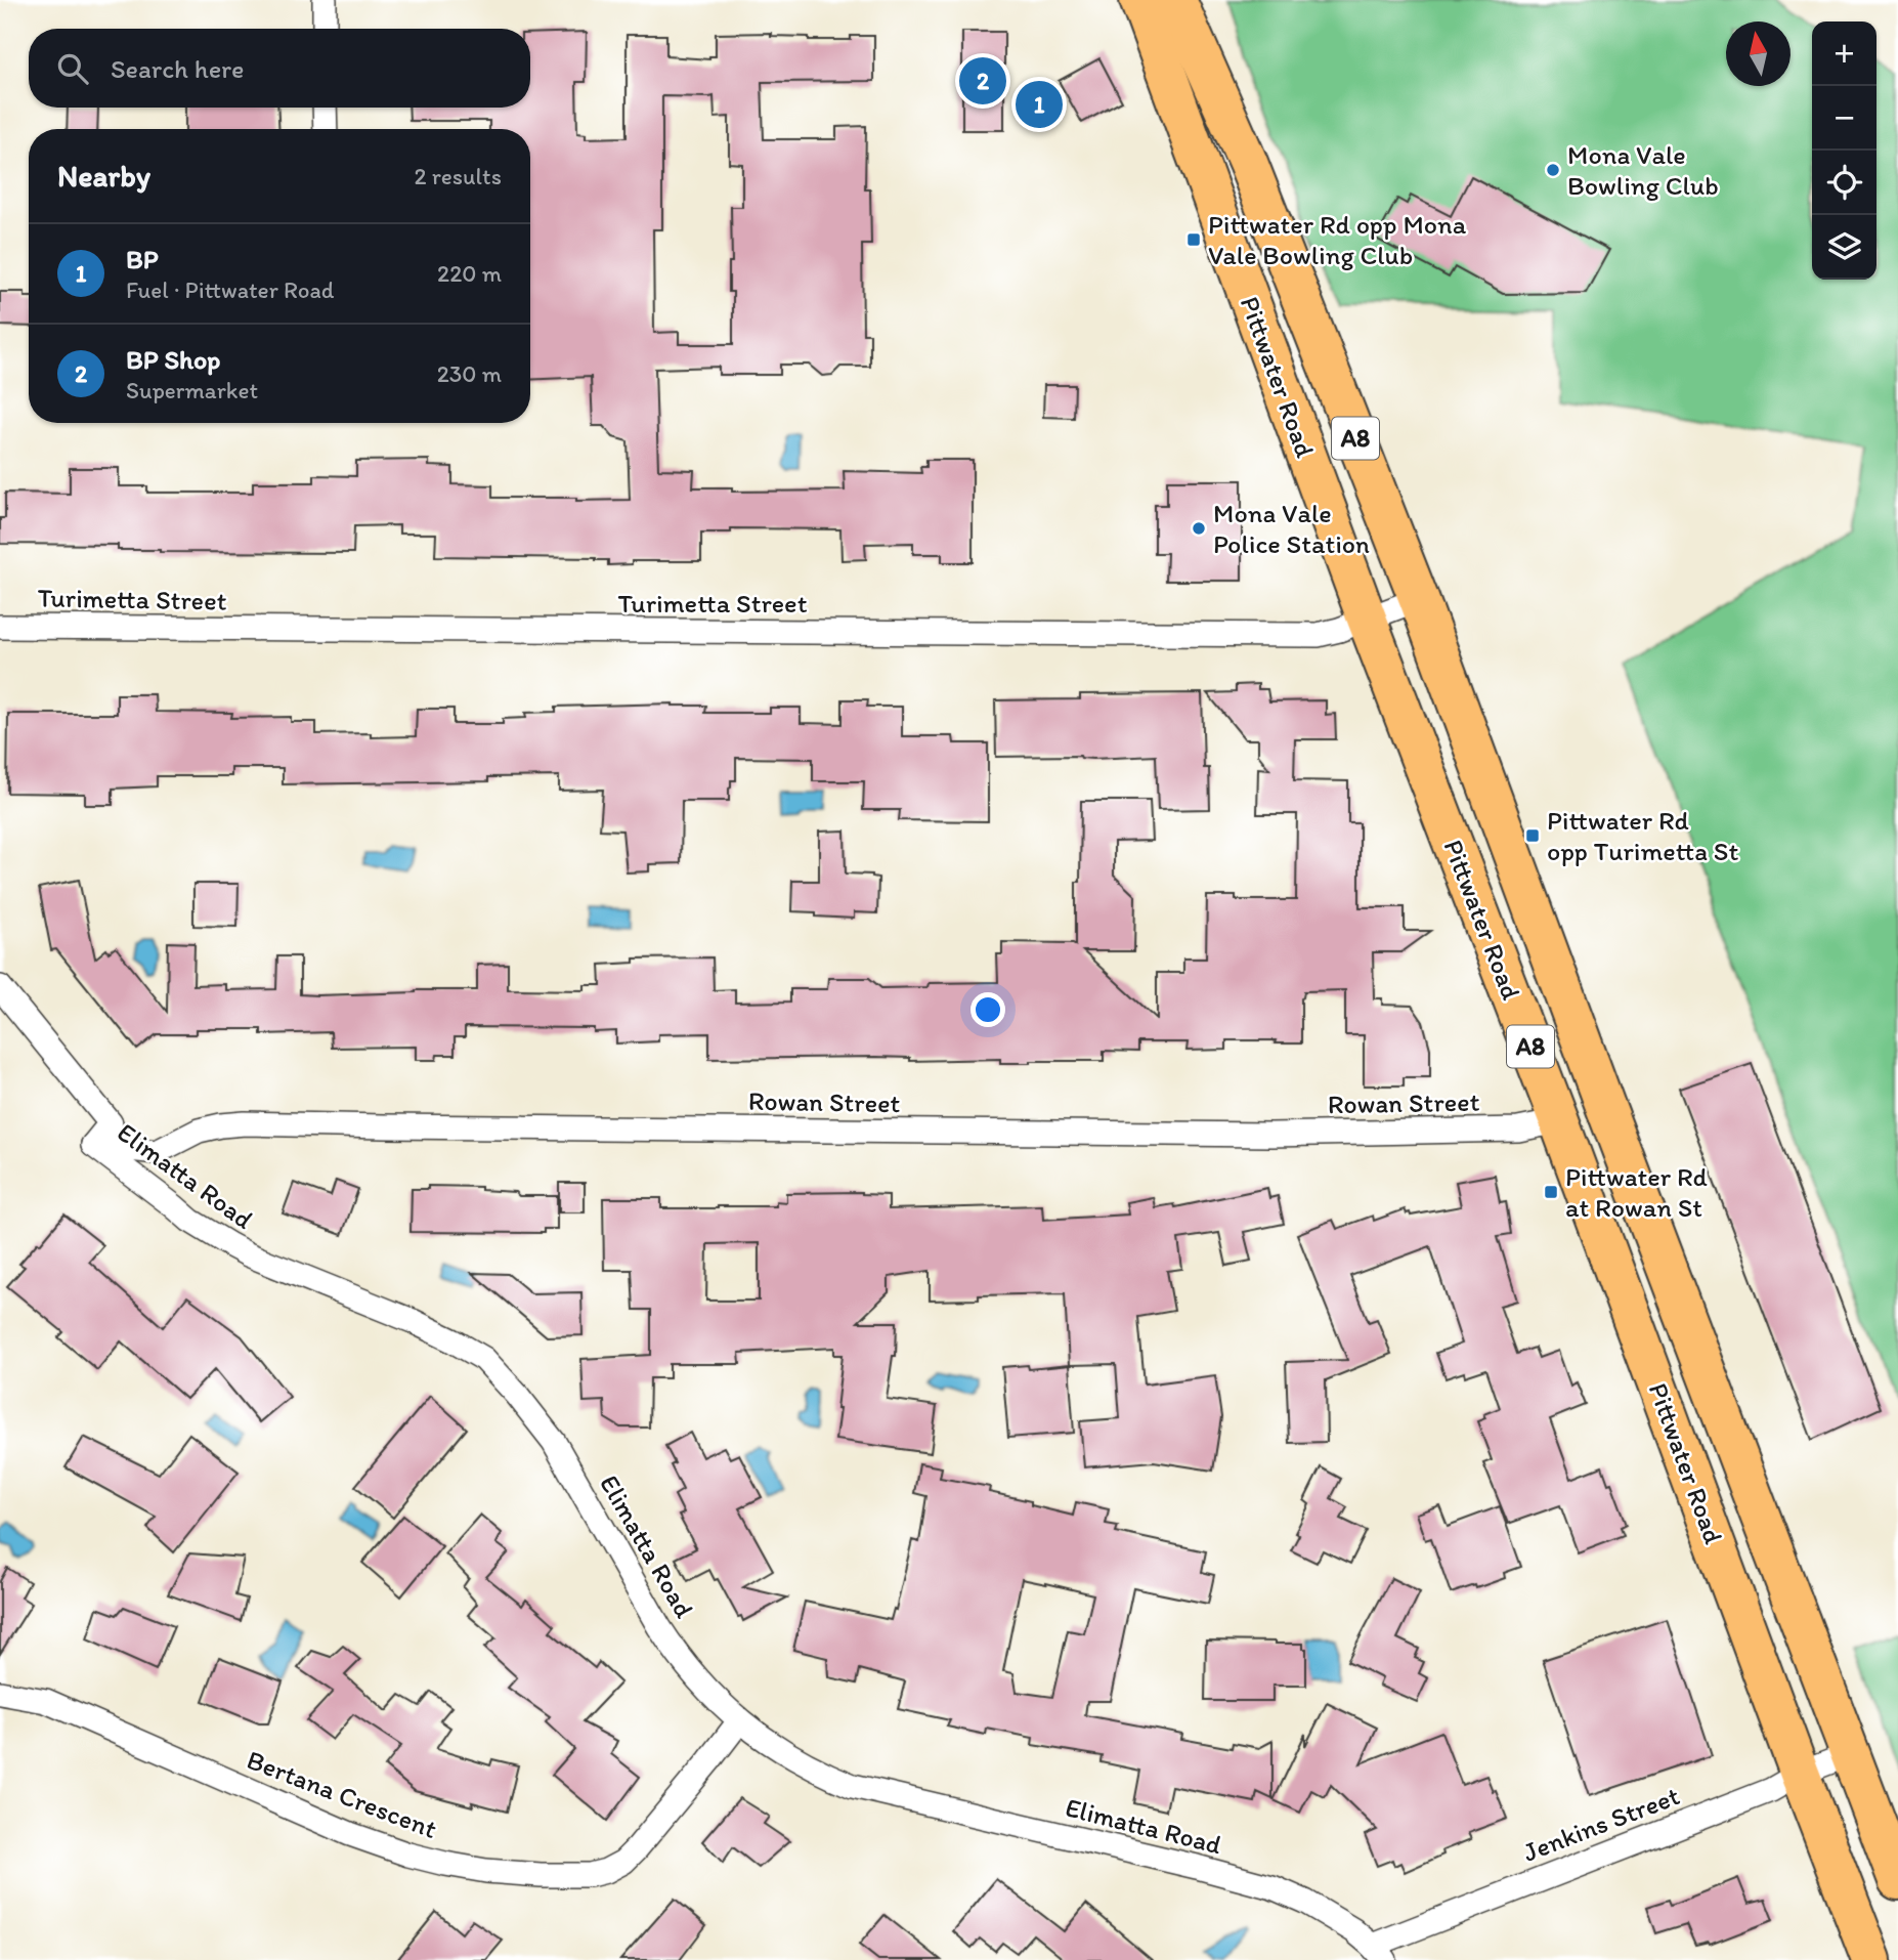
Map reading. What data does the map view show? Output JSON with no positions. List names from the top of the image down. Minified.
{"streets":{"highway":["Pittwater Road","A8"],"street":["Turimetta Street","Rowan Street","Elimatta Road","Bertana Crescent","Jenkins Street"]},"crossings":[["Pittwater Road","Turimetta Street"],["Pittwater Road","Rowan Street"],["Pittwater Road","Jenkins Street"],["Rowan Street","Elimatta Road"],["Elimatta Road","Bertana Crescent"],["Elimatta Road","Jenkins Street"]],"places":{"other":["Mona Vale Bowling Club","Mona Vale Police Station"],"transit":["Pittwater Rd opp Mona Vale Bowling Club","Pittwater Rd opp Turimetta St","Pittwater Rd at Rowan St"]},"north":"top","page":{"map_buttons":["+","−"],"search":"Search here","pins":["2","1"],"heading":["Nearby","2 results"],"list":[{"mark":"1","name":"BP","note":"Fuel · Pittwater Road","value":"220 m"},{"mark":"2","name":"BP Shop","note":"Supermarket","value":"230 m"}]}}
